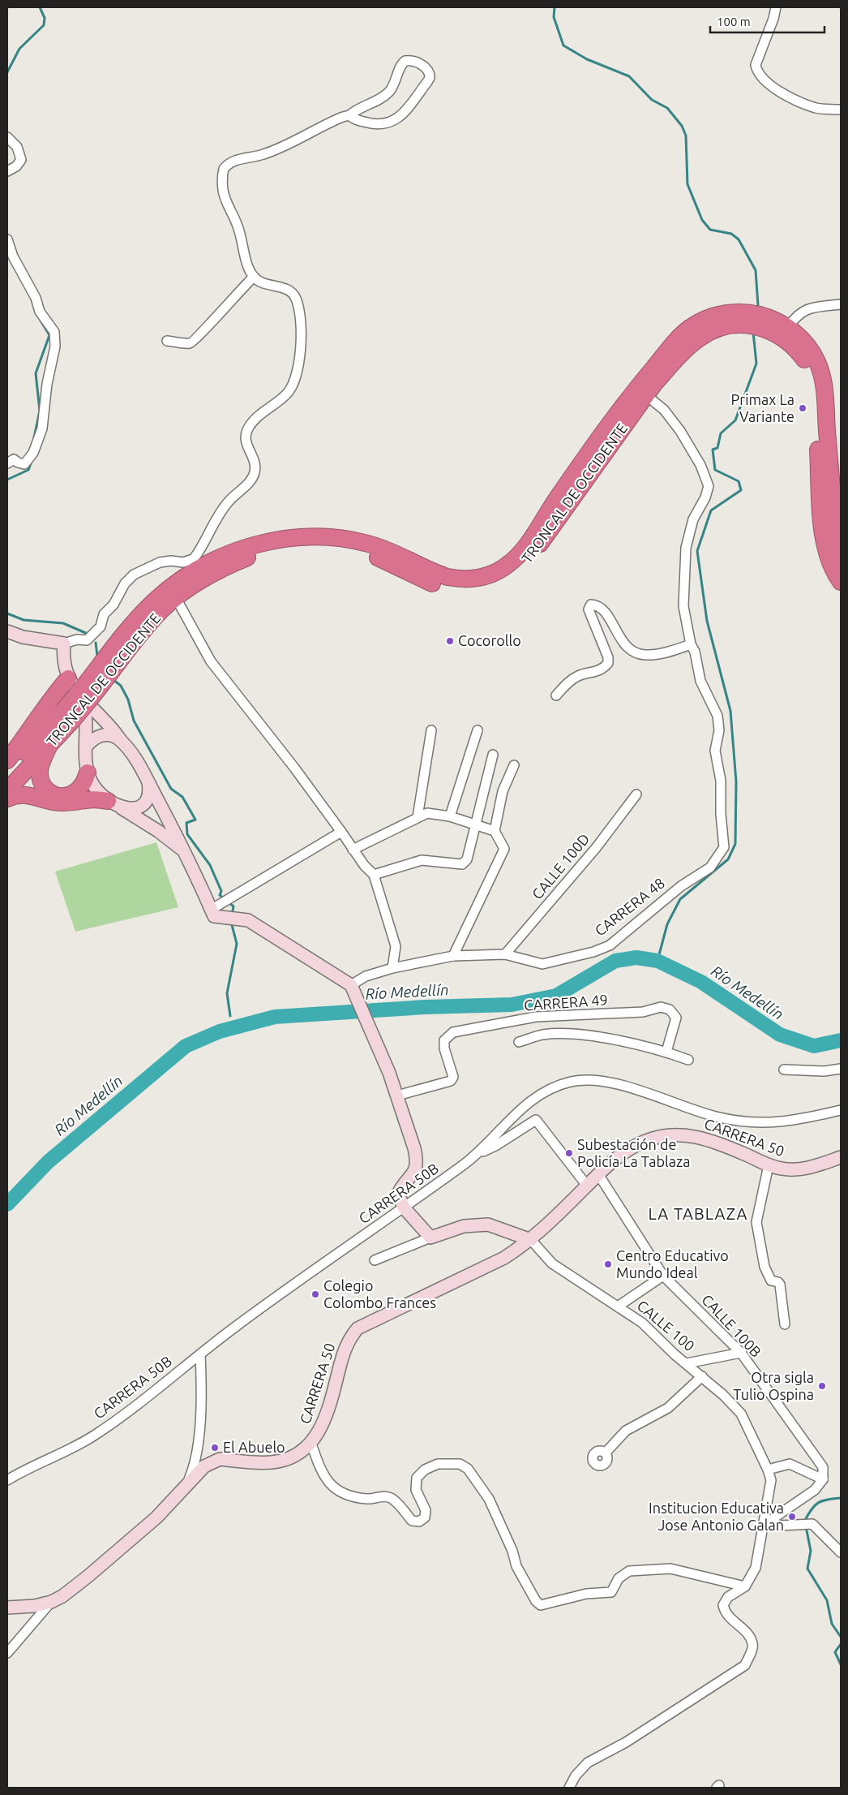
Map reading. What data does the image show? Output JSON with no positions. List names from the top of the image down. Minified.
{"streets":{"highway":["TRONCAL DE OCCIDENTE"],"street":["CALLE 100D","CARRERA 48","CARRERA 49","CARRERA 50","CARRERA 50B","CALLE 100","CALLE 100B"]},"crossings":[["CALLE 100D","CARRERA 48"],["CARRERA 50","CALLE 100"],["CARRERA 50","CALLE 100B"]],"districts":["LA TABLAZA"],"water":["Río Medellín"],"places":["Primax La Variante","Cocorollo","Subestación de Policía La Tablaza","Centro Educativo Mundo Ideal","Colegio Colombo Frances","Otra sigla Tulio Ospina","El Abuelo","Institucion Educativa Jose Antonio Galan"],"scale_bar":"100 m"}
